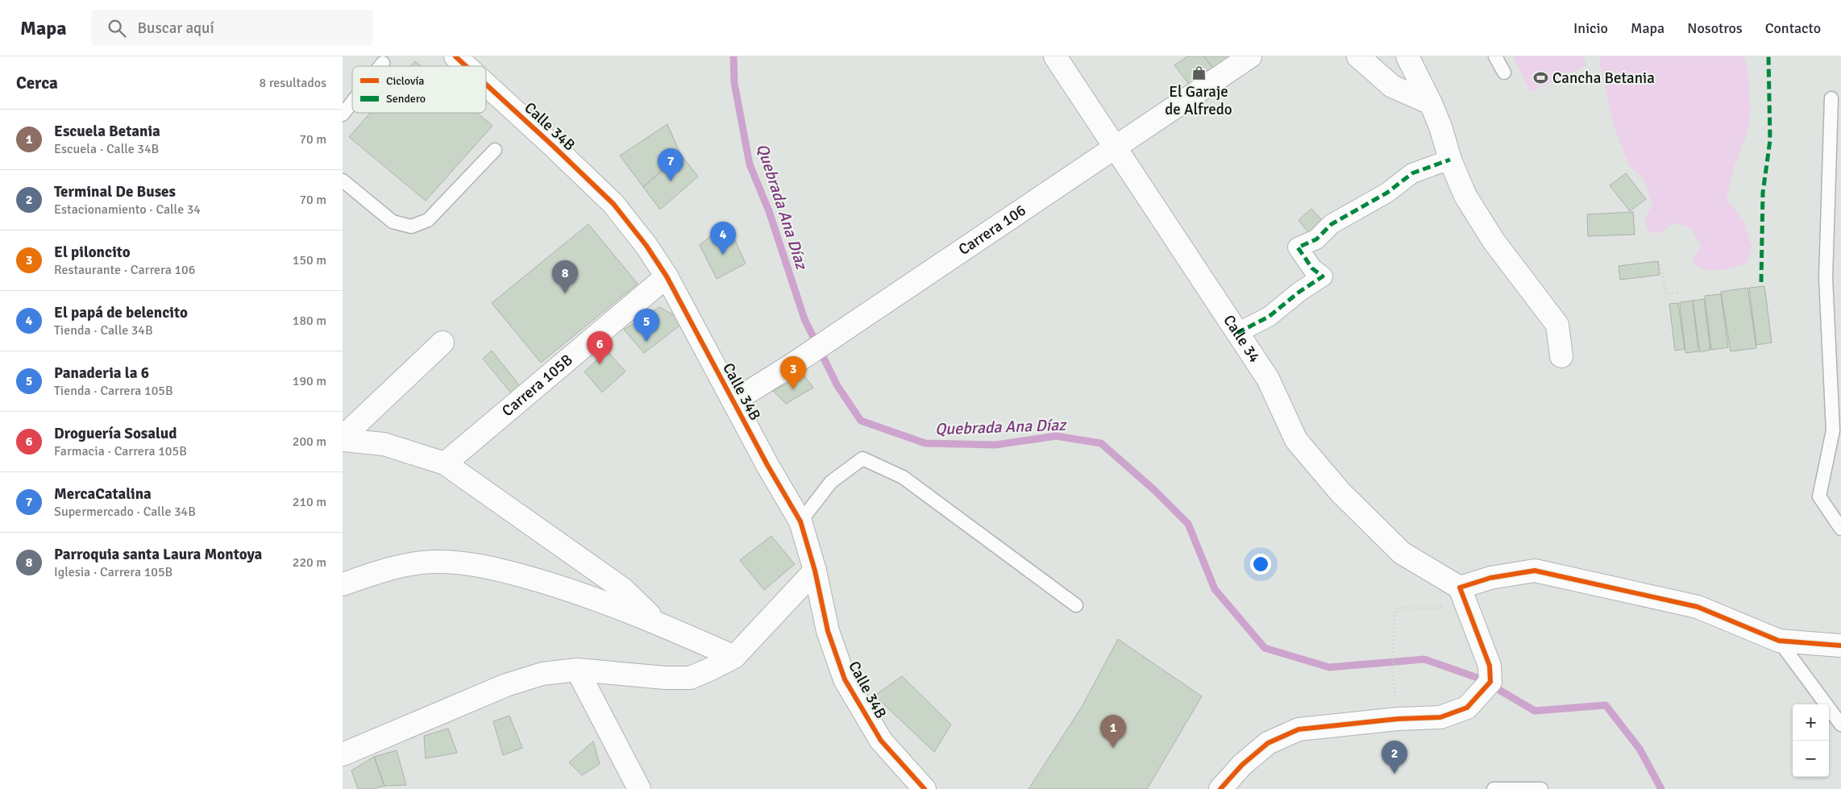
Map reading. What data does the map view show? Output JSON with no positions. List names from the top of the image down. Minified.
{"streets":{"street":["Calle 34B","Carrera 106","Calle 34","Carrera 105B"]},"crossings":[["Calle 34B","Carrera 106"],["Calle 34B","Carrera 105B"],["Carrera 106","Calle 34"]],"water":["Quebrada Ana Díaz"],"places":{"shop":["El Garaje de Alfredo"],"sports":["Cancha Betania"]},"legend":["Ciclovía","Sendero"],"page":{"header":"Mapa","search":"Buscar aquí","nav":["Inicio","Mapa","Nosotros","Contacto"],"heading":["Cerca","8 resultados"],"list":[{"mark":"1","name":"Escuela Betania","note":"Escuela · Calle 34B","value":"70 m"},{"mark":"2","name":"Terminal De Buses","note":"Estacionamiento · Calle 34","value":"70 m"},{"mark":"3","name":"El piloncito","note":"Restaurante · Carrera 106","value":"150 m"},{"mark":"4","name":"El papá de belencito","note":"Tienda · Calle 34B","value":"180 m"},{"mark":"5","name":"Panaderia la 6","note":"Tienda · Carrera 105B","value":"190 m"},{"mark":"6","name":"Droguería Sosalud","note":"Farmacia · Carrera 105B","value":"200 m"},{"mark":"7","name":"MercaCatalina","note":"Supermercado · Calle 34B","value":"210 m"},{"mark":"8","name":"Parroquia santa Laura Montoya","note":"Iglesia · Carrera 105B","value":"220 m"}],"pins":["7","4","8","5","6","3","1","2"],"map_buttons":["+","−"]}}
